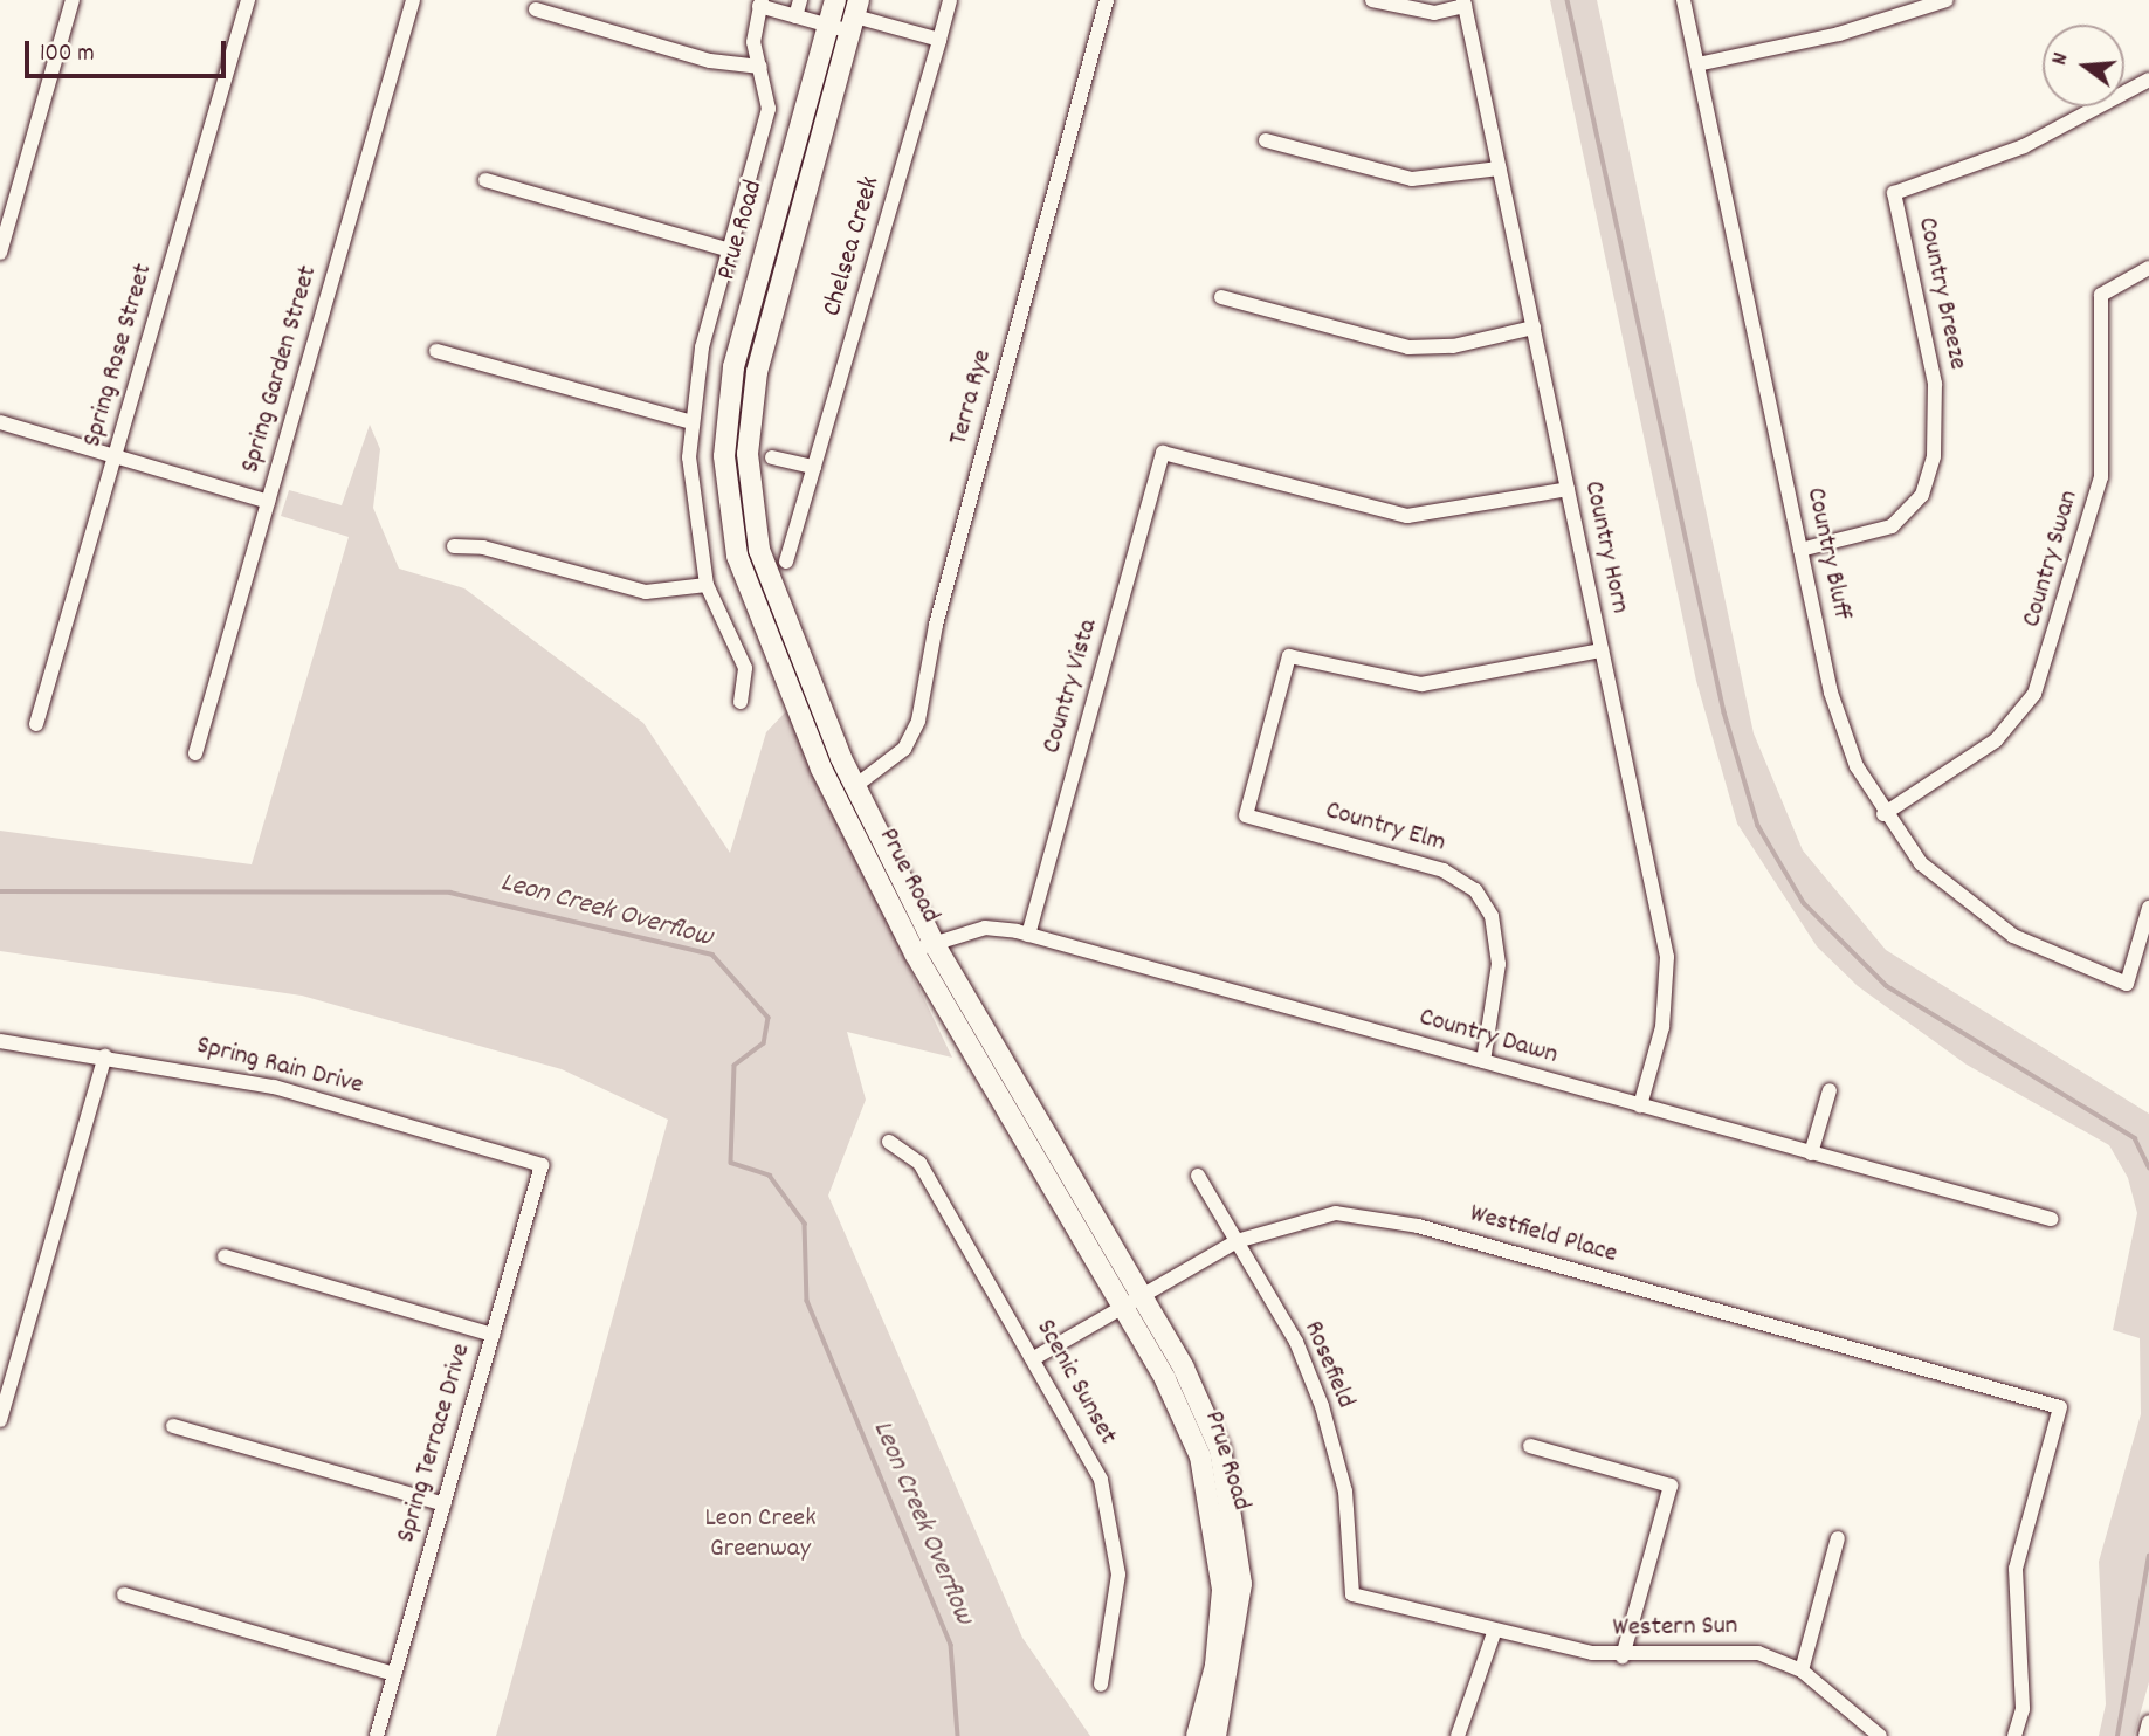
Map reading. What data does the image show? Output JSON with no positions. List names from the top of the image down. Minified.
{"streets":{"main road":["Prue Road"],"street":["Chelsea Creek","Country Breeze","Spring Rose Street","Spring Garden Street","Terra Rye","Country Horn","Country Bluff","Country Swan","Country Vista","Country Elm","Country Dawn","Spring Rain Drive","Westfield Place","Rosefield","Scenic Sunset","Spring Terrace Drive","Western Sun"]},"crossings":[["Prue Road","Terra Rye"],["Prue Road","Country Dawn"],["Prue Road","Westfield Place"],["Country Breeze","Country Bluff"],["Country Horn","Country Vista"],["Country Horn","Country Elm"],["Country Horn","Country Dawn"],["Country Bluff","Country Swan"],["Country Vista","Country Dawn"],["Country Elm","Country Dawn"],["Spring Rain Drive","Spring Terrace Drive"],["Westfield Place","Rosefield"],["Westfield Place","Scenic Sunset"],["Rosefield","Western Sun"]],"water":["Leon Creek Overflow"],"parks":["Leon Creek Greenway"],"scale_bar":"100 m","north":"left"}
